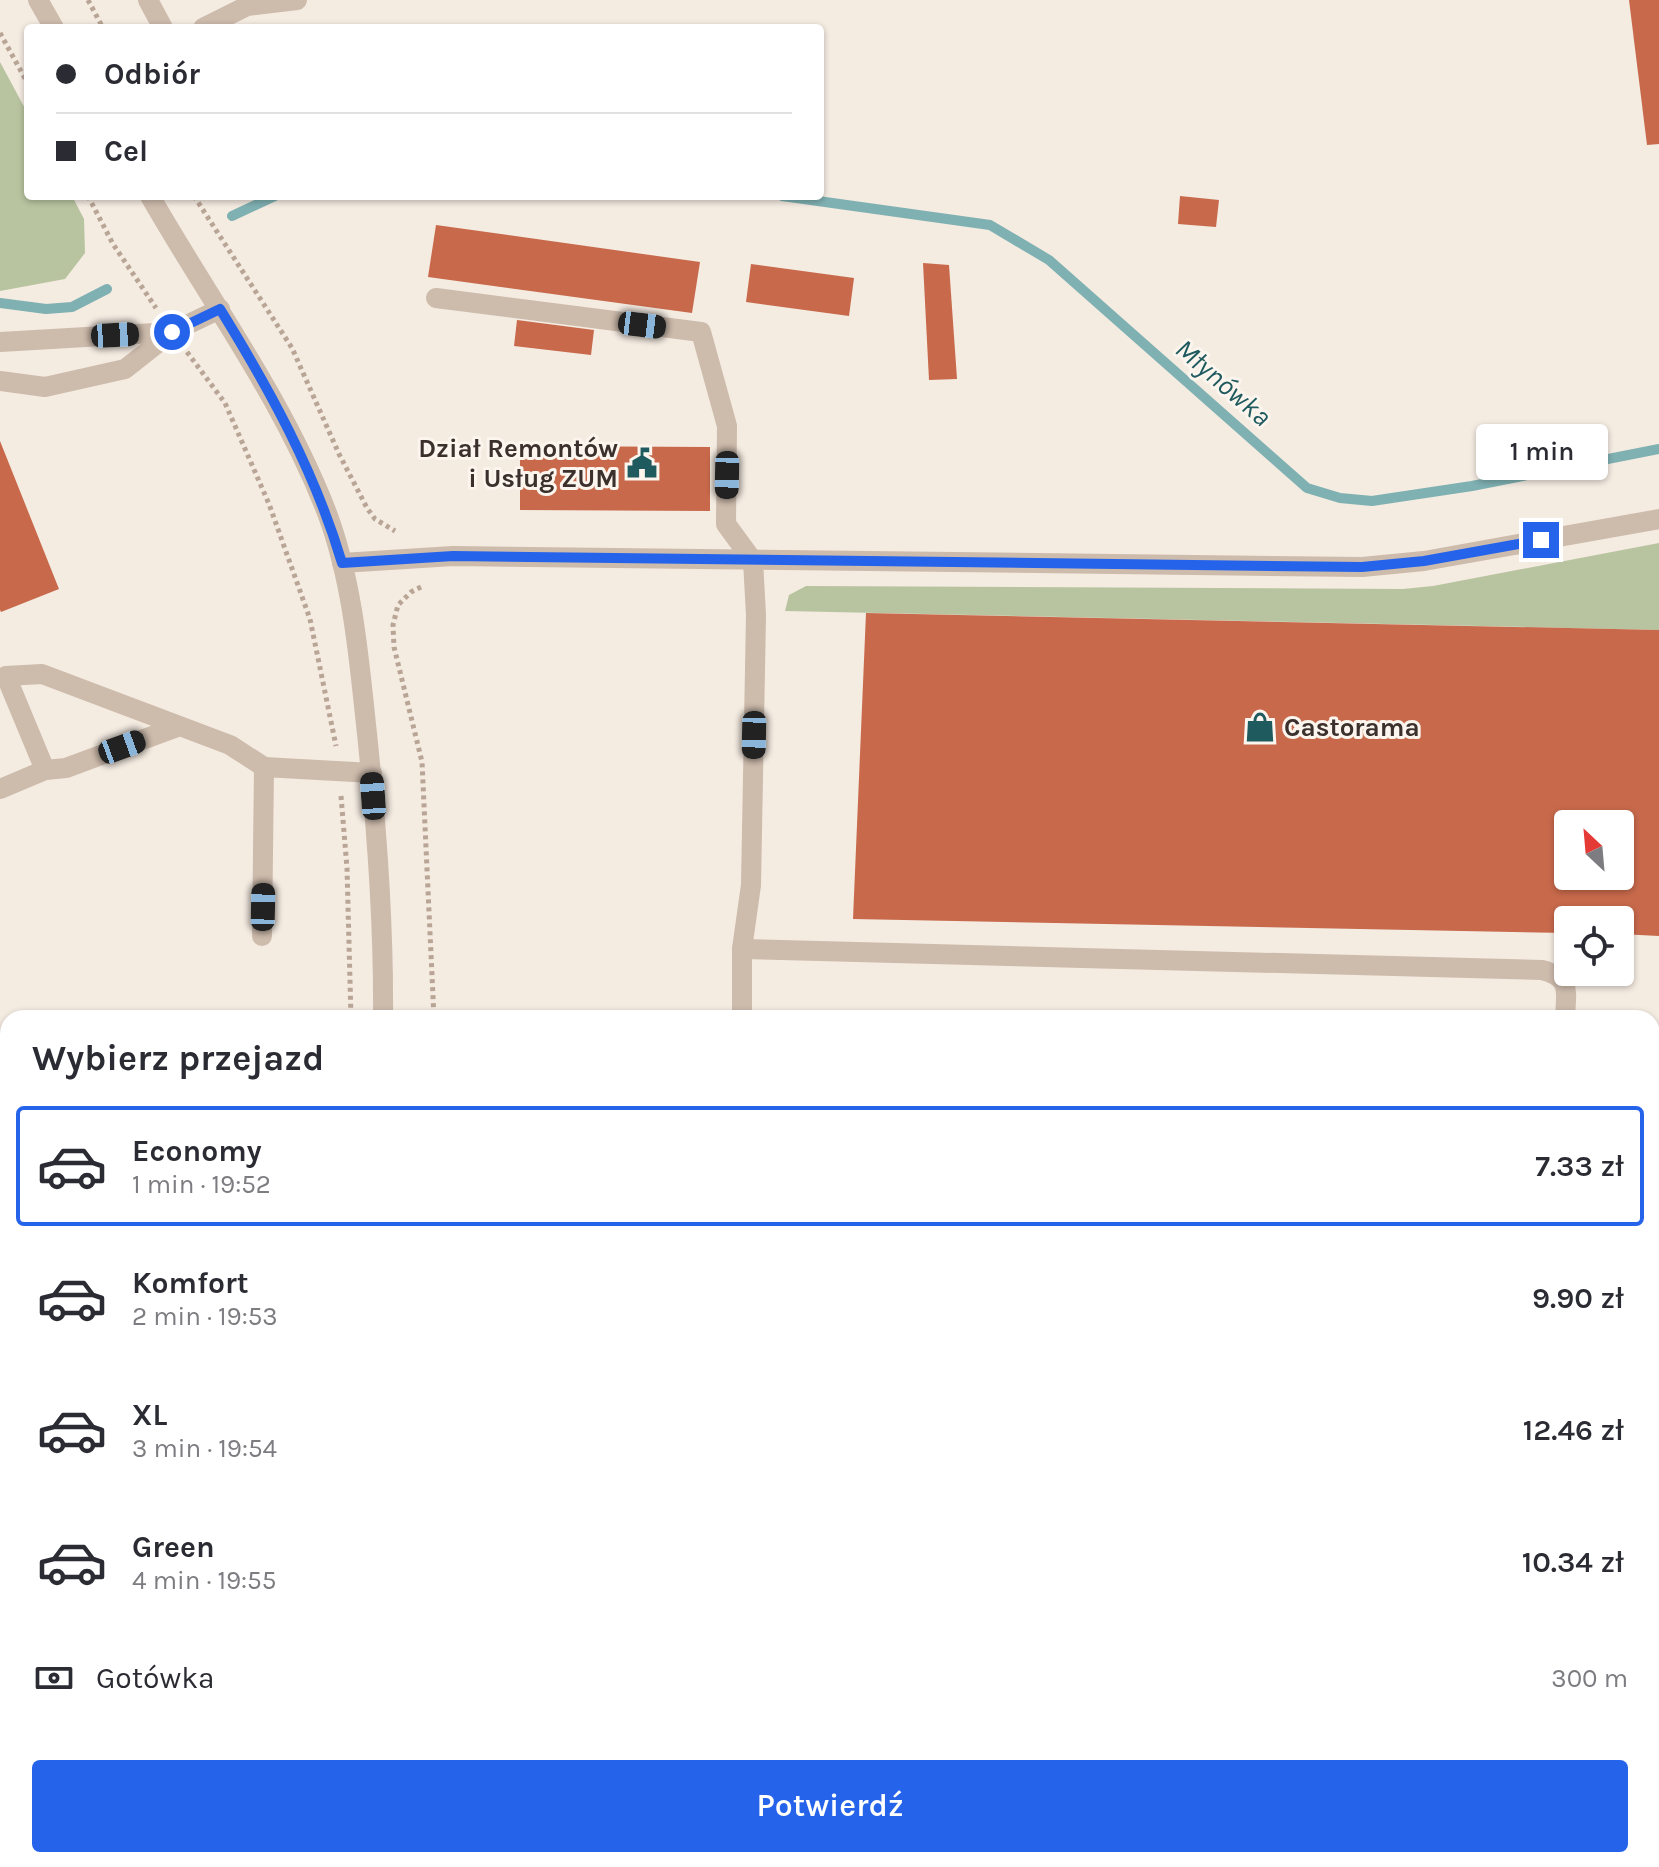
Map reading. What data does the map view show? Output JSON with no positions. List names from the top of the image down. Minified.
{"water":["Młynówka"],"places":{"public building":["Dział Remontów i Usług ZUM"],"shop":["Castorama"]},"north":"top left","page":{"banner":["Odbiór","Cel"],"bubble":"1 min","heading":"Wybierz przejazd","list":[{"name":"Economy","note":"1 min · 19:52","value":"7.33 zł"},{"name":"Komfort","note":"2 min · 19:53","value":"9.90 zł"},{"name":"XL","note":"3 min · 19:54","value":"12.46 zł"},{"name":"Green","note":"4 min · 19:55","value":"10.34 zł"}],"pay":["Gotówka","300 m"],"buttons":"Potwierdź"}}
